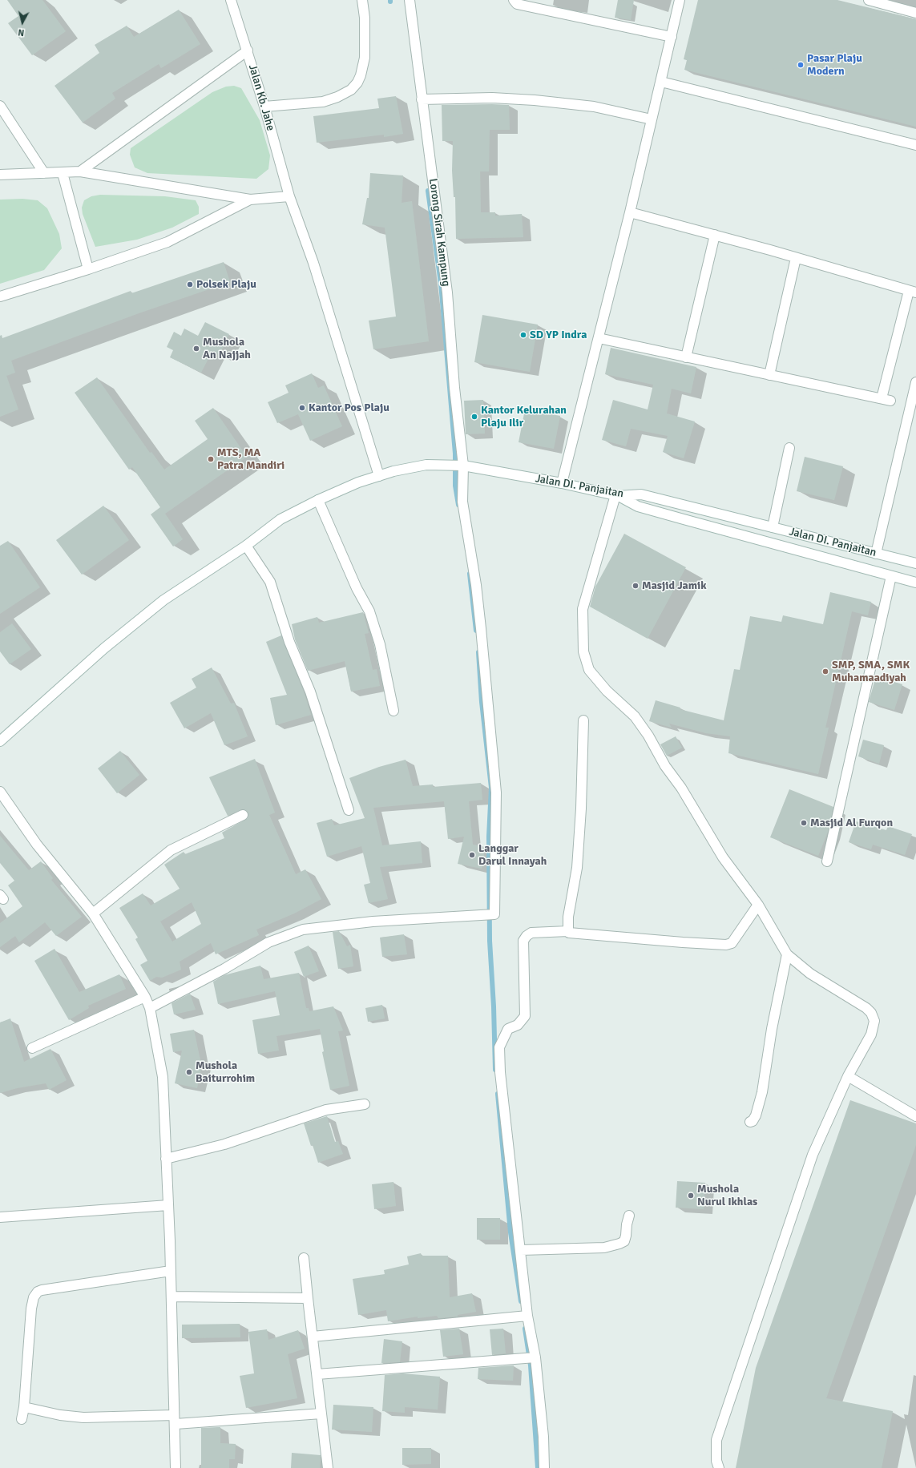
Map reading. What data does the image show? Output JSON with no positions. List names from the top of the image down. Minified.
{"streets":{"street":["Jalan Kb. Jahe","Lorong Sirah Kampung","Jalan DI. Panjaitan"]},"crossings":[["Jalan Kb. Jahe","Jalan DI. Panjaitan"],["Lorong Sirah Kampung","Jalan DI. Panjaitan"]],"places":["Pasar Plaju Modern","Polsek Plaju","SD YP Indra","Mushola An Najjah","Kantor Pos Plaju","Kantor Kelurahan Plaju Ilir","MTS, MA Patra Mandiri","Masjid Jamik","SMP, SMA, SMK Muhamaadiyah","Masjid Al Furqon","Langgar Darul Innayah","Mushola Baiturrohim","Mushola Nurul Ikhlas"],"north":"bottom"}
